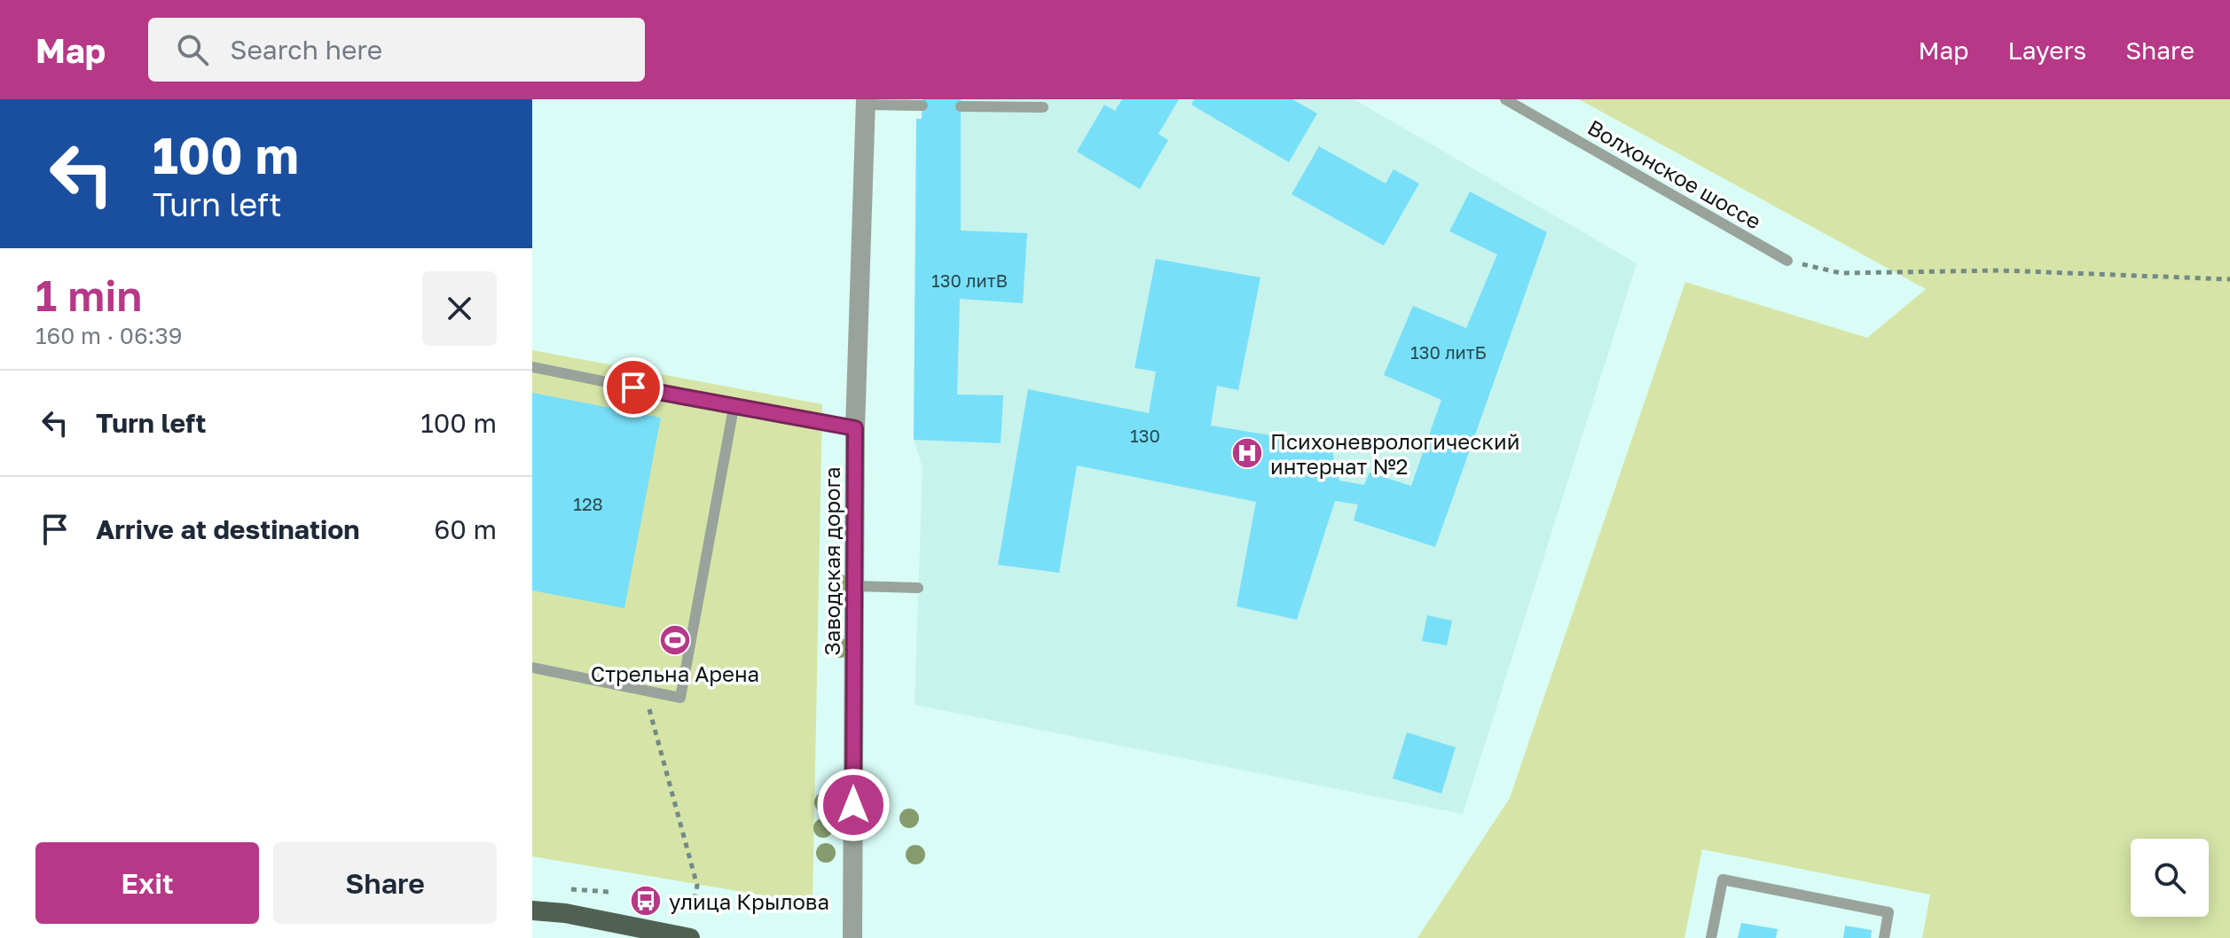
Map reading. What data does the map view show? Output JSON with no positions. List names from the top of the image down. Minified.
{"streets":{"street":["Заводская дорога"],"lane":["Волхонское шоссе"]},"places":{"hospital":["Психоневрологический интернат №2"],"sports":["Стрельна Арена"],"bus stop":["улица Крылова"]},"house_numbers":["130 литВ","130 литБ","130","128"],"page":{"header":"Map","search":"Search here","nav":["Map","Layers","Share"],"turn":["100 m","Turn left"],"heading":["1 min","160 m · 06:39"],"list":[{"name":"Turn left","value":"100 m"},{"name":"Arrive at destination","value":"60 m"}],"buttons":["Exit","Share"]}}
